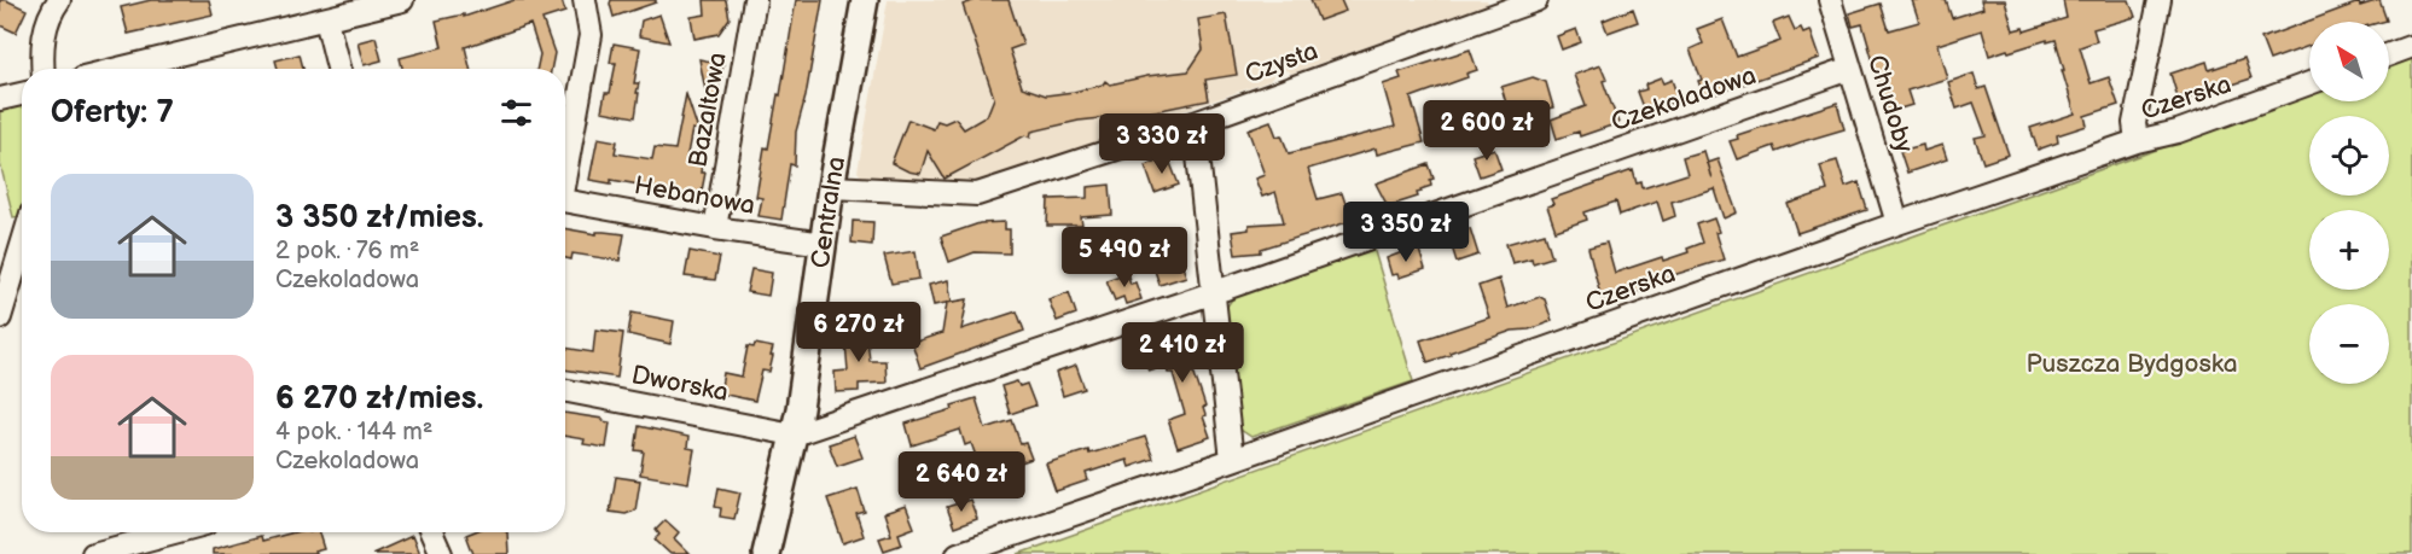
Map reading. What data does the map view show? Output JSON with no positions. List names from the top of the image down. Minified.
{"streets":{"street":["Czysta","Czerska","Czekoladowa","Chudoby","Bazaltowa","Hebanowa","Centralna","Dworska"]},"crossings":[["Czysta","Centralna"],["Czerska","Chudoby"],["Czekoladowa","Chudoby"],["Czekoladowa","Centralna"],["Czekoladowa","Dworska"],["Bazaltowa","Hebanowa"],["Hebanowa","Centralna"],["Centralna","Dworska"]],"parks":["Puszcza Bydgoska"],"north":"top left","page":{"map_buttons":["+","−"],"heading":"Oferty: 7","price":["2 600 zł","3 330 zł","3 350 zł","5 490 zł","6 270 zł","2 410 zł","2 640 zł"],"list":[{"name":"3 350 zł/mies.","note":"2 pok. · 76 m² · Czekoladowa"},{"name":"6 270 zł/mies.","note":"4 pok. · 144 m² · Czekoladowa"}]}}
